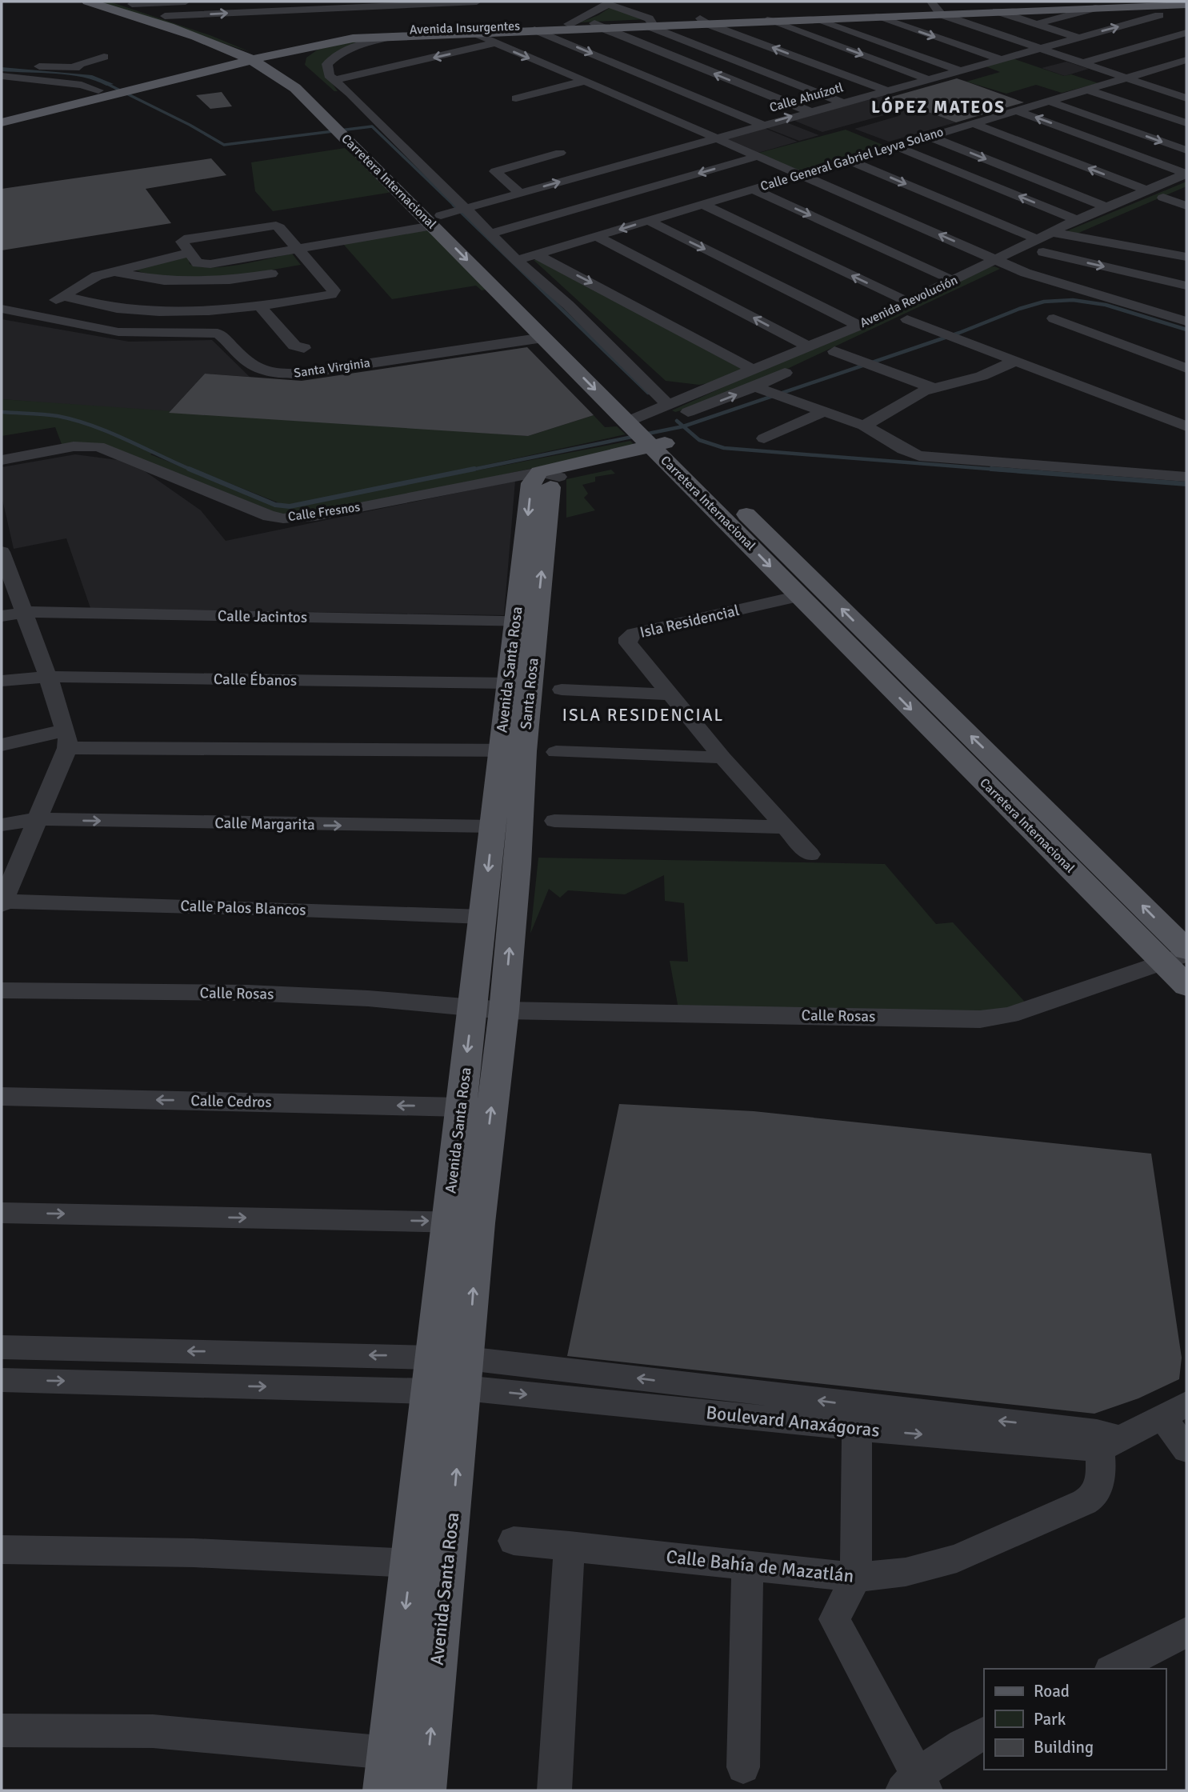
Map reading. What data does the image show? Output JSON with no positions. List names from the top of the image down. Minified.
{"streets":{"main road":["Avenida Insurgentes","Carretera Internacional","Avenida Santa Rosa","Santa Rosa"],"street":["Calle Ahuízotl","Calle General Gabriel Leyva Solano","Avenida Revolución","Santa Virginia","Calle Fresnos","Calle Jacintos","Isla Residencial","Calle Ébanos","Calle Margarita","Calle Palos Blancos","Calle Rosas","Calle Cedros","Boulevard Anaxágoras","Calle Bahía de Mazatlán"]},"crossings":[["Avenida Insurgentes","Carretera Internacional"],["Calle Ahuízotl","Carretera Internacional"],["Carretera Internacional","Avenida Revolución"],["Carretera Internacional","Santa Virginia"],["Carretera Internacional","Isla Residencial"],["Carretera Internacional","Calle Rosas"],["Calle Fresnos","Santa Rosa"],["Calle Jacintos","Avenida Santa Rosa"],["Calle Jacintos","Santa Rosa"],["Avenida Santa Rosa","Calle Ébanos"],["Avenida Santa Rosa","Santa Rosa"],["Avenida Santa Rosa","Calle Margarita"],["Avenida Santa Rosa","Calle Palos Blancos"],["Avenida Santa Rosa","Calle Rosas"],["Avenida Santa Rosa","Calle Cedros"],["Avenida Santa Rosa","Boulevard Anaxágoras"],["Santa Rosa","Calle Rosas"],["Boulevard Anaxágoras","Calle Bahía de Mazatlán"]],"one_way":["Santa Rosa"],"districts":["LÓPEZ MATEOS","ISLA RESIDENCIAL"],"legend":["Road","Park","Building"]}
